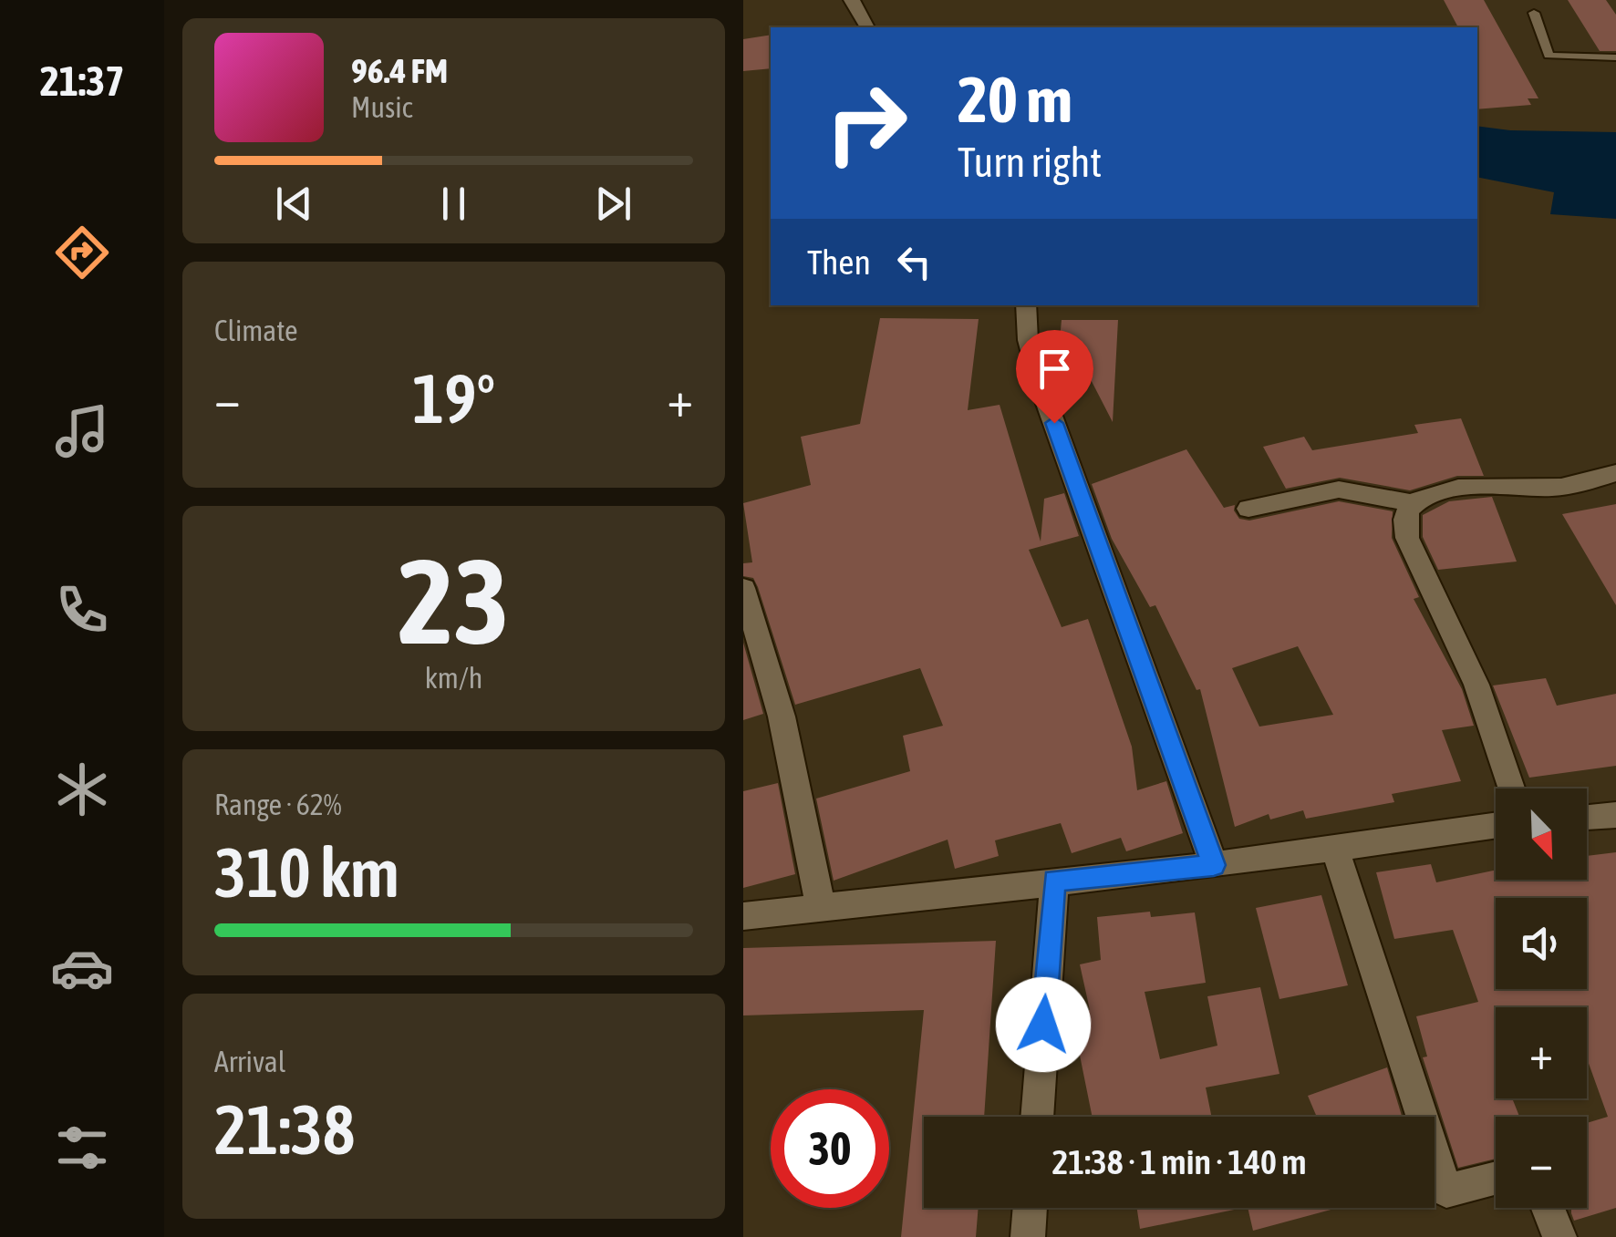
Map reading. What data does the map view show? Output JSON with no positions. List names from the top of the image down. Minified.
{"north":"bottom right","page":{"tabs":"21:37","turn":["20 m","Turn right"],"song":["96.4 FM","Music"],"then":"Then","tile":["Climate",["23","km/h"],["Range · 62%","310 km"],["Arrival","21:38"]],"heat":["−","19°","+"],"map_buttons":["+","−"],"limit":"30","trip":"21:38 · 1 min · 140 m"}}
